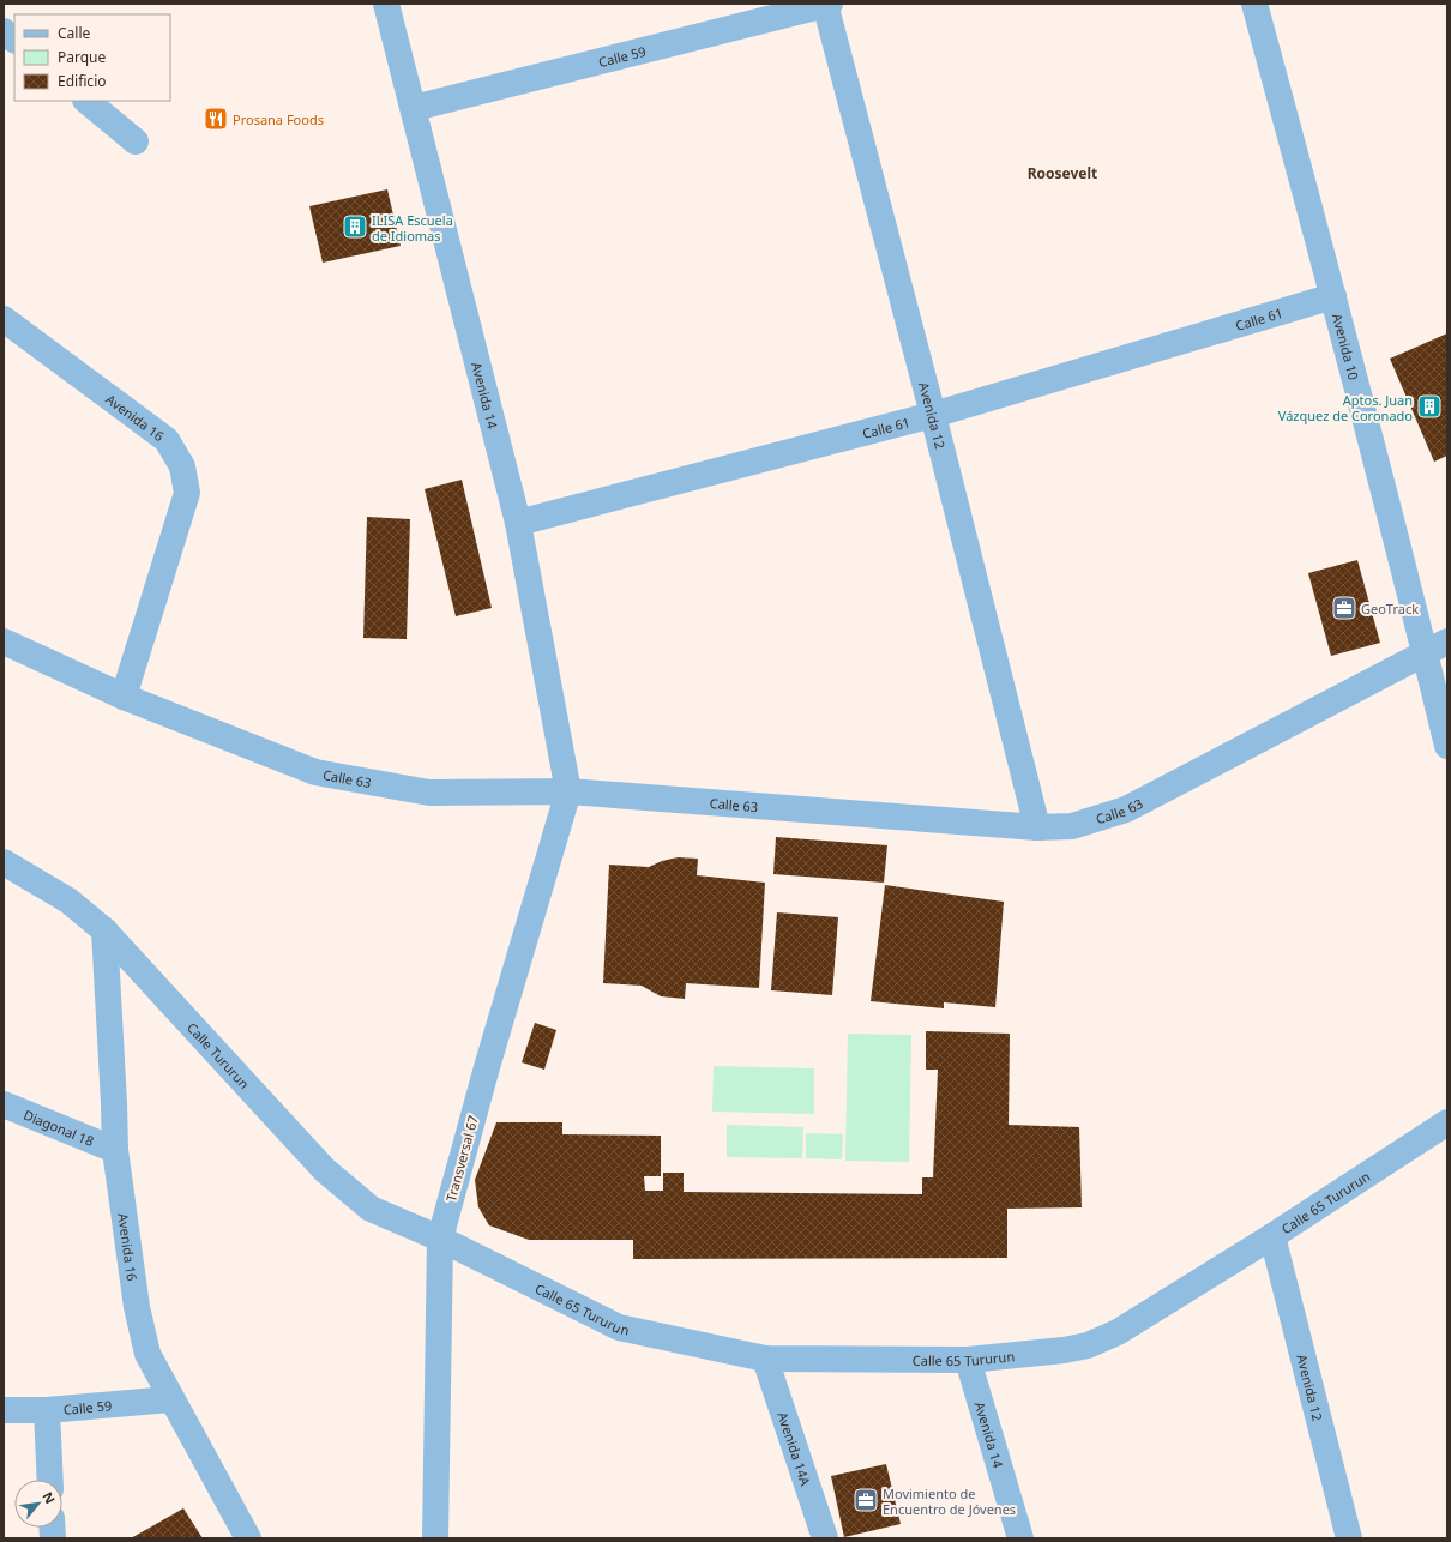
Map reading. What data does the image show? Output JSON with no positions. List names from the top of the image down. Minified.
{"streets":{"street":["Calle 59","Calle 61","Avenida 10","Avenida 14","Avenida 12","Avenida 16","Calle 63","Calle Tururun","Diagonal 18","Transversal 67","Calle 65 Tururun","Avenida 14A"]},"crossings":[["Calle 59","Avenida 14"],["Calle 59","Avenida 12"],["Calle 59","Avenida 16"],["Calle 61","Avenida 10"],["Calle 61","Avenida 14"],["Calle 61","Avenida 12"],["Avenida 10","Calle 63"],["Avenida 14","Calle 63"],["Avenida 14","Transversal 67"],["Avenida 14","Calle 65 Tururun"],["Avenida 12","Calle 63"],["Avenida 12","Calle 65 Tururun"],["Avenida 16","Calle 63"],["Avenida 16","Calle Tururun"],["Avenida 16","Diagonal 18"],["Calle 63","Transversal 67"],["Calle Tururun","Transversal 67"],["Calle Tururun","Calle 65 Tururun"],["Transversal 67","Calle 65 Tururun"],["Calle 65 Tururun","Avenida 14A"]],"districts":["Roosevelt"],"places":{"restaurant":["Prosana Foods"],"building":["ILISA Escuela de Idiomas","Aptos. Juan Vázquez de Coronado"],"office":["GeoTrack","Movimiento de Encuentro de Jóvenes"]},"legend":["Calle","Parque","Edificio"],"north":"top right"}
